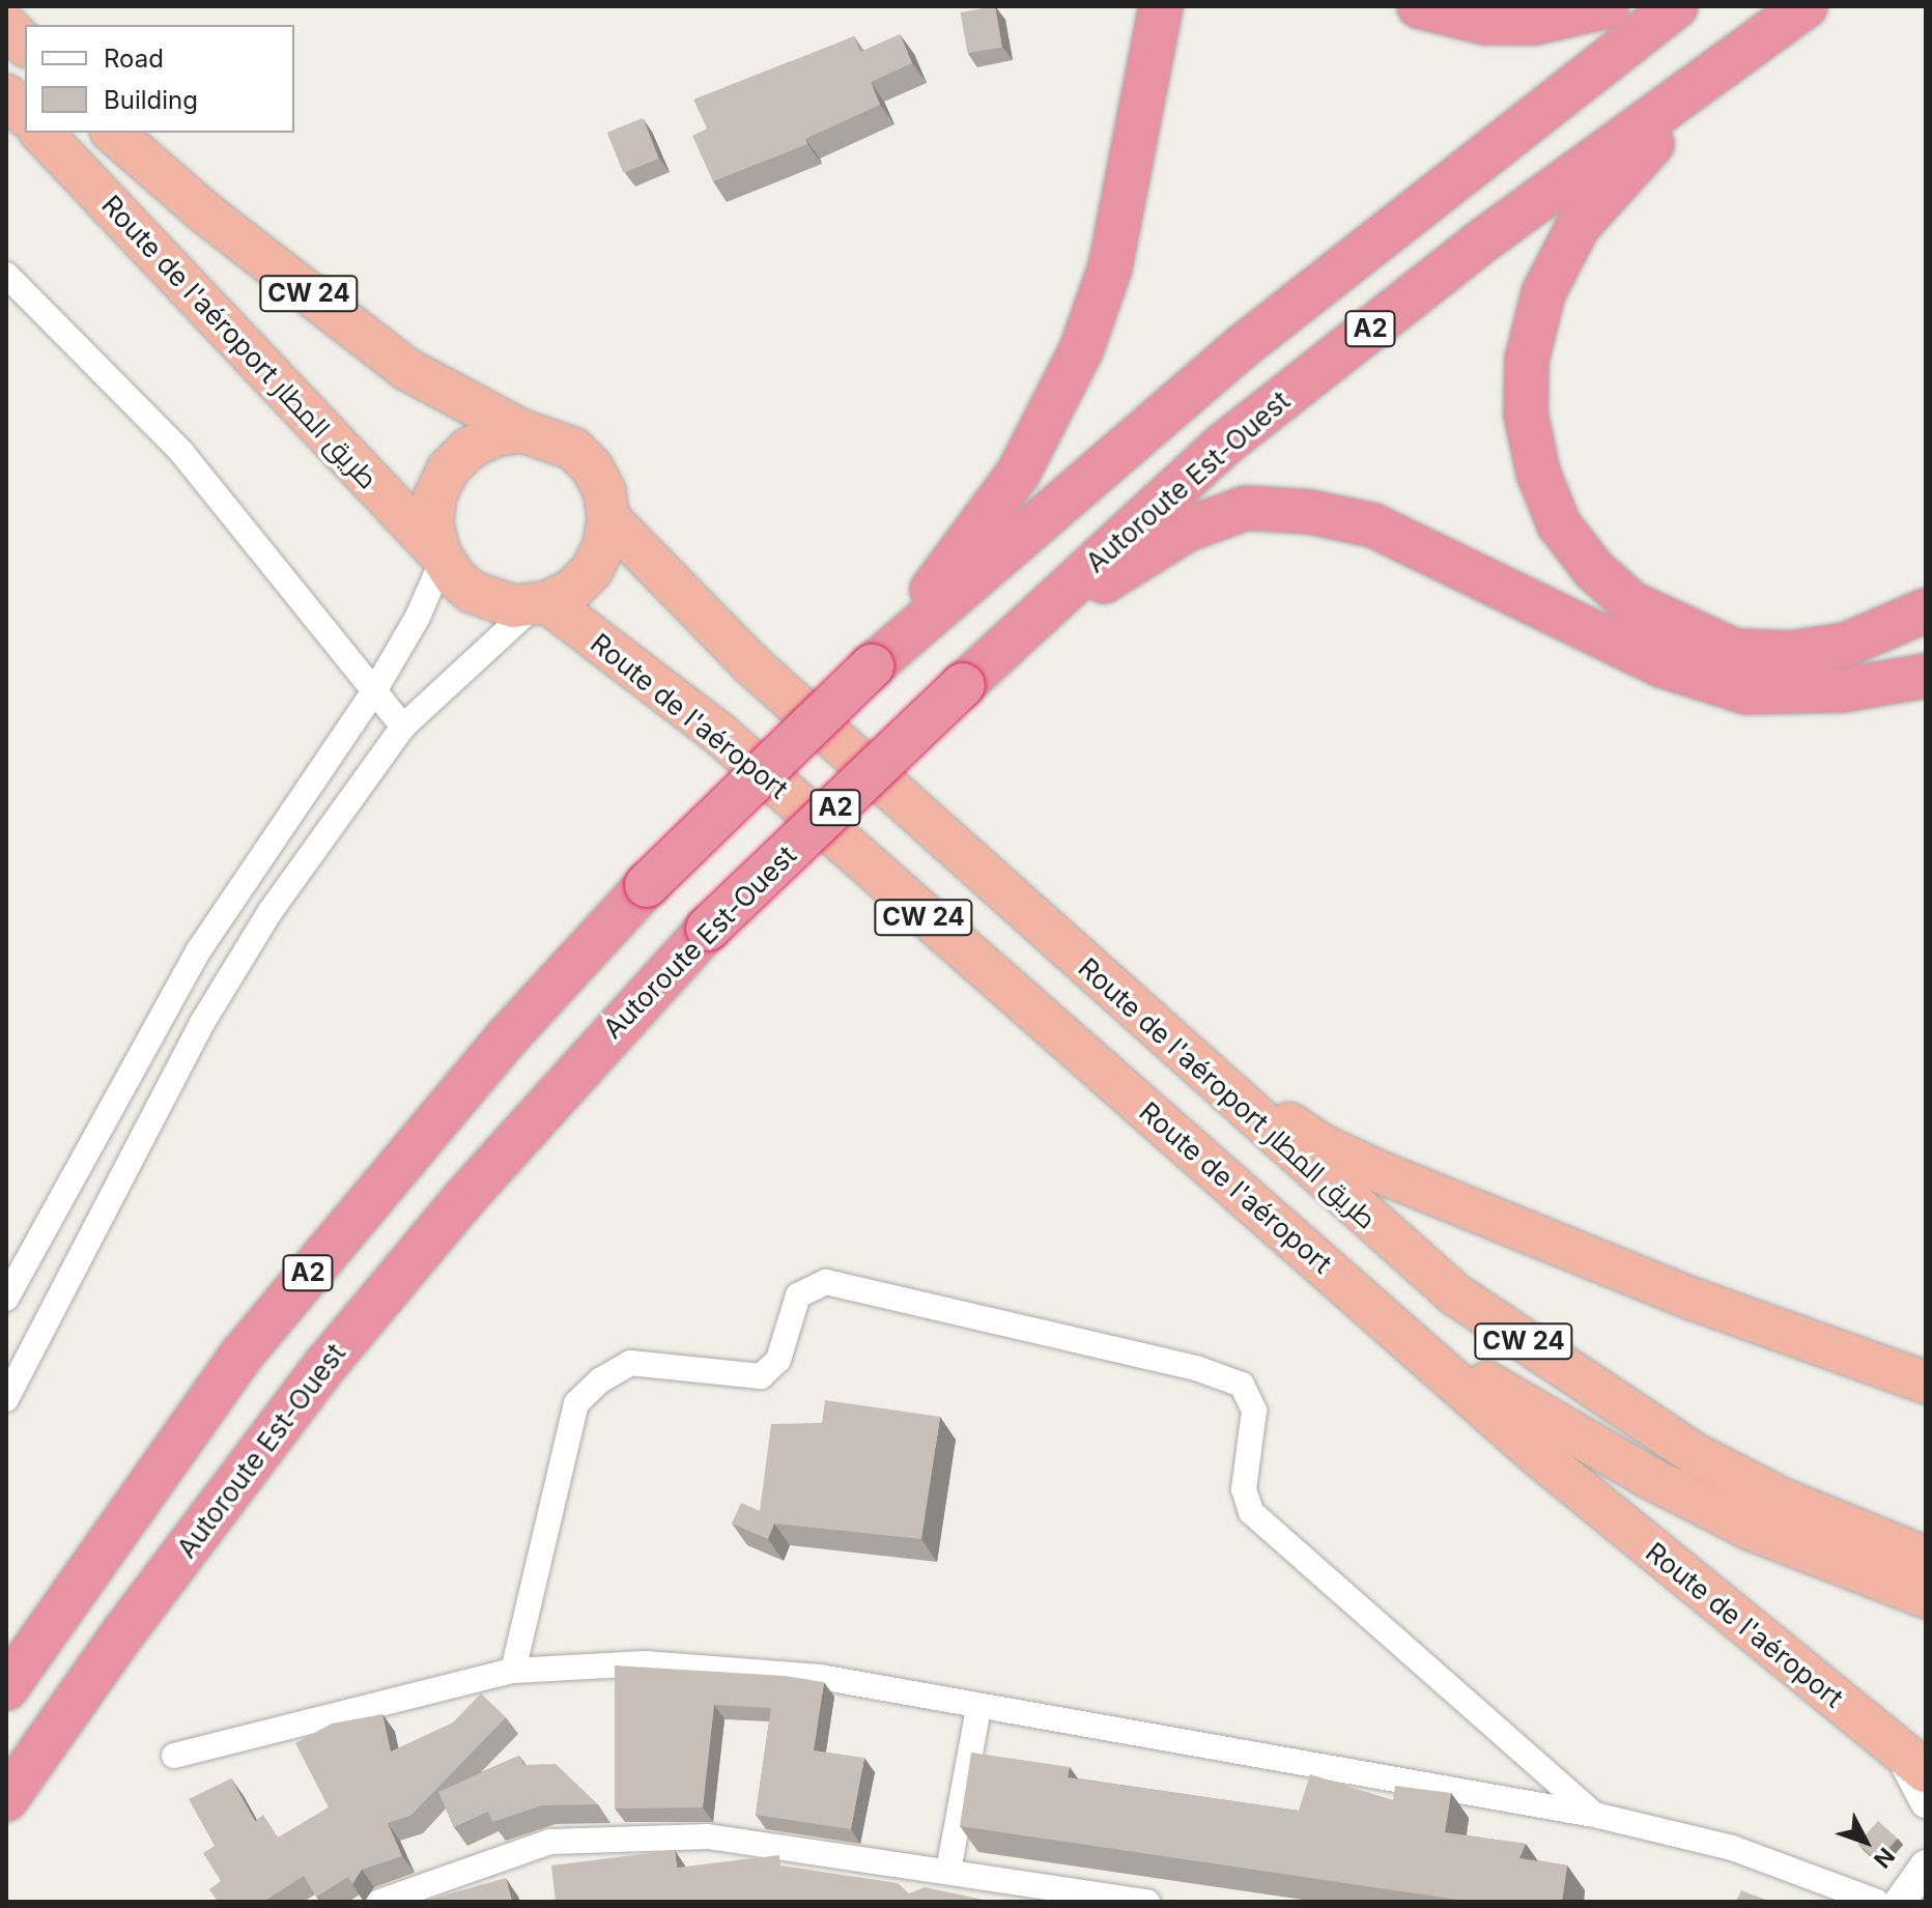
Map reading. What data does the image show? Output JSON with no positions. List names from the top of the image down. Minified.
{"streets":{"highway":["CW 24","A2","Route de l'aéroport طريق المطار","Autoroute Est-Ouest","Route de l'aéroport"]},"crossings":[["Route de l'aéroport طريق المطار","Route de l'aéroport"]],"legend":["Road","Building"],"north":"bottom right"}
